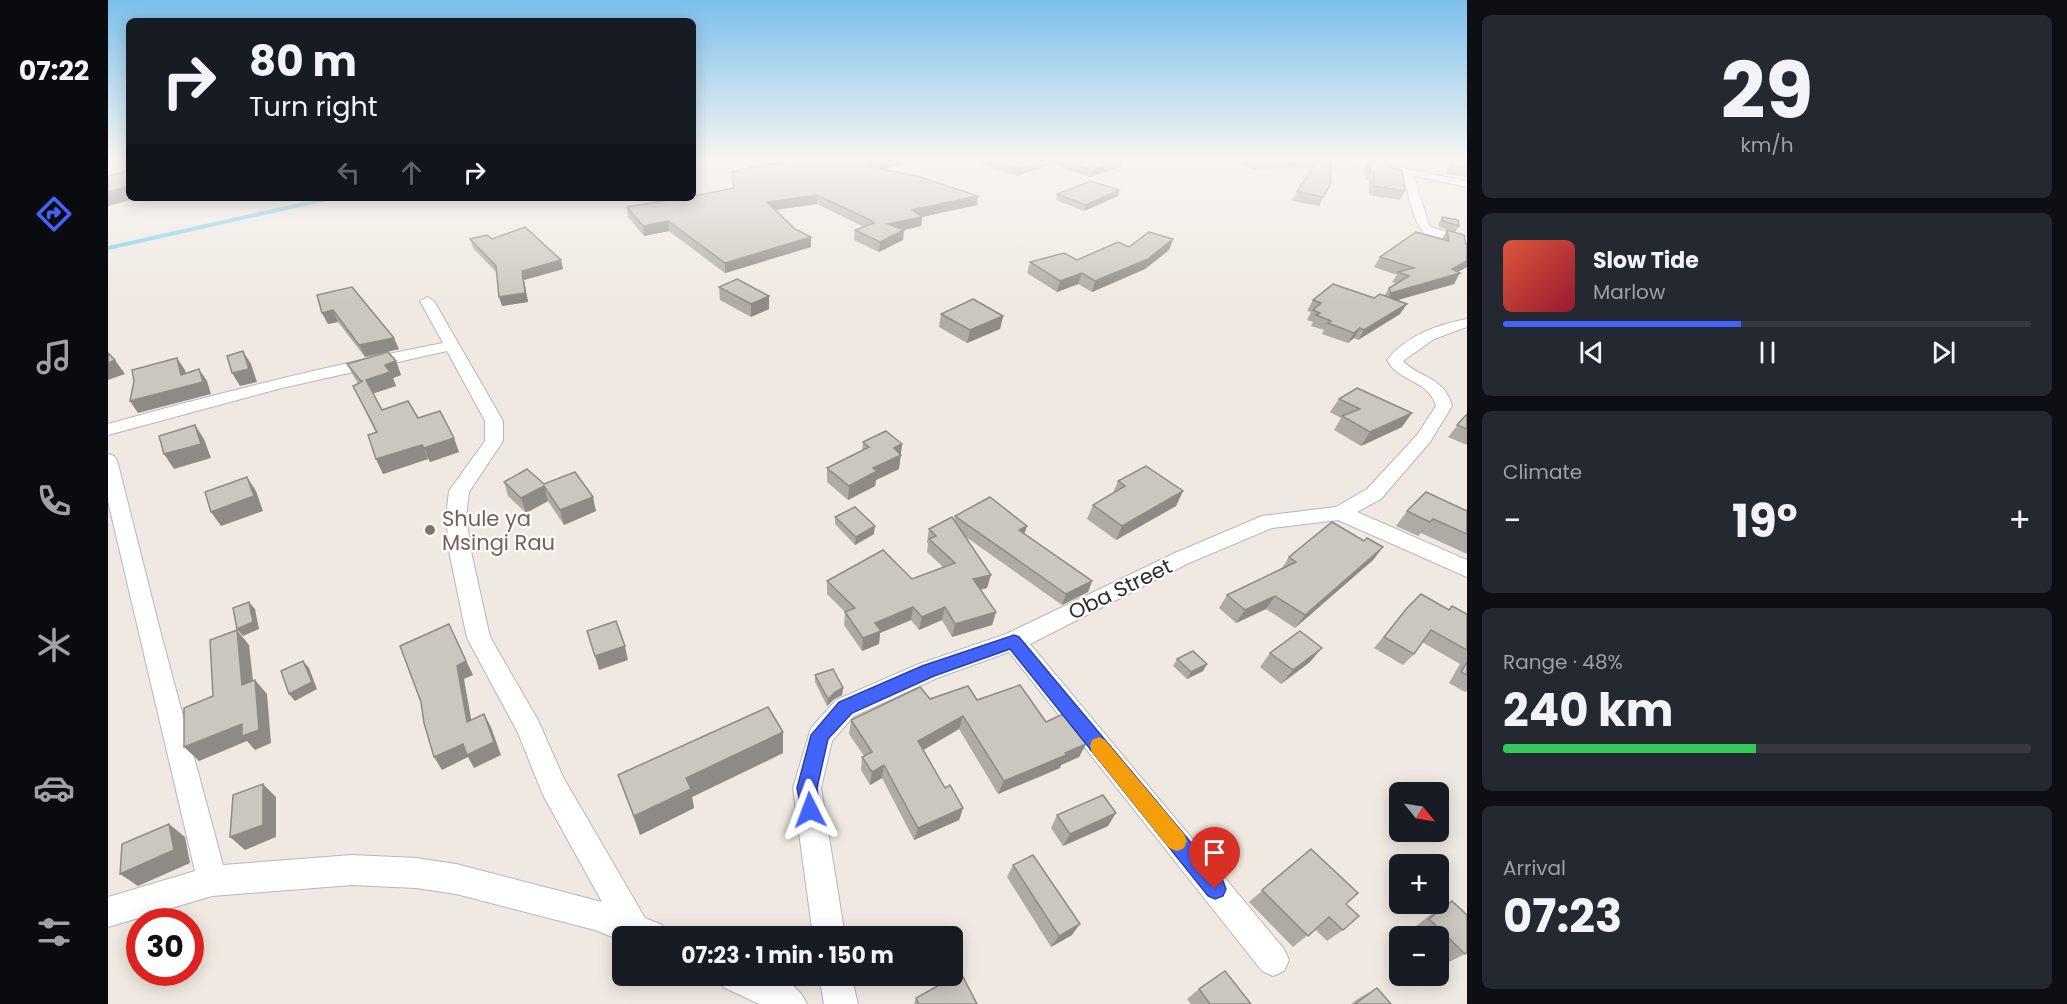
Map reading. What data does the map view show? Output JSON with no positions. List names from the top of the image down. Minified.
{"streets":{"street":["Oba Street"]},"places":["Shule ya Msingi Rau"],"north":"bottom right","page":{"tabs":"07:22","tile":[["29","km/h"],"Climate",["Range · 48%","240 km"],["Arrival","07:23"]],"turn":["80 m","Turn right"],"song":["Slow Tide","Marlow"],"heat":["−","19°","+"],"map_buttons":["+","−"],"limit":"30","trip":"07:23 · 1 min · 150 m"}}
